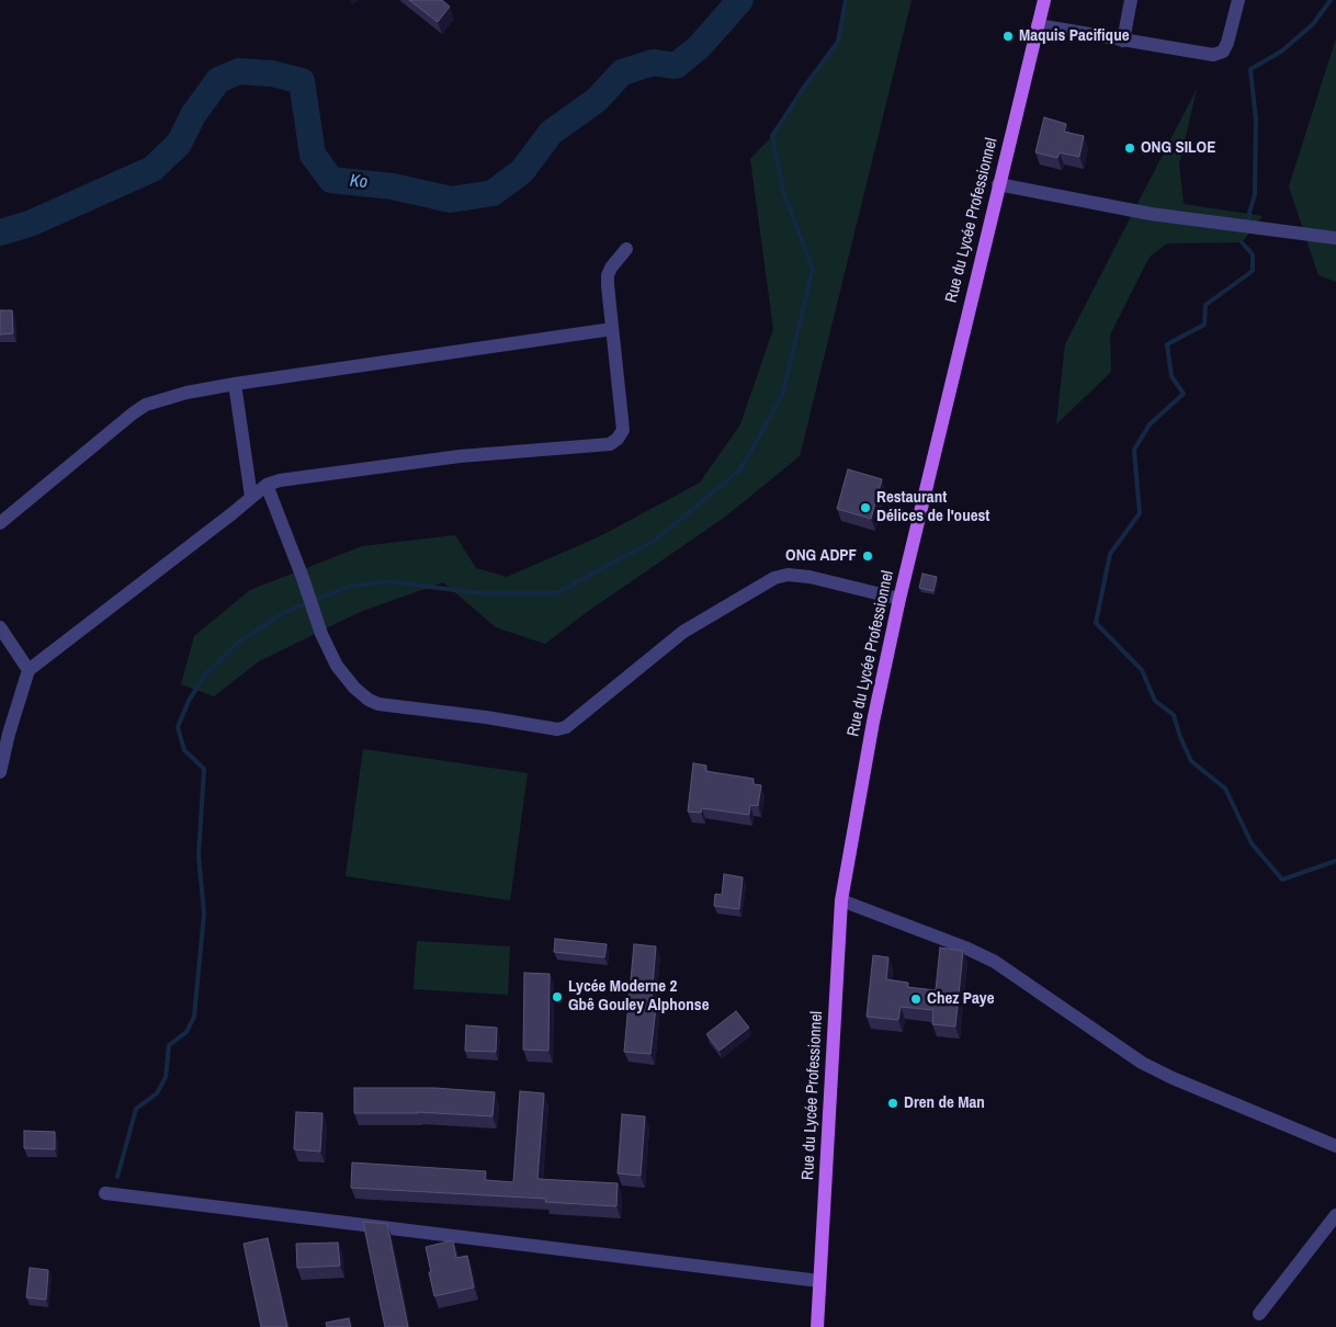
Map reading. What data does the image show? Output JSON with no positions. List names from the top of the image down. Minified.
{"streets":{"main road":["Rue du Lycée Professionnel"]},"water":["Ko"],"places":["Maquis Pacifique","ONG SILOE","Restaurant Délices de l'ouest","ONG ADPF","Lycée Moderne 2 Gbê Gouley Alphonse","Chez Paye","Dren de Man"]}
